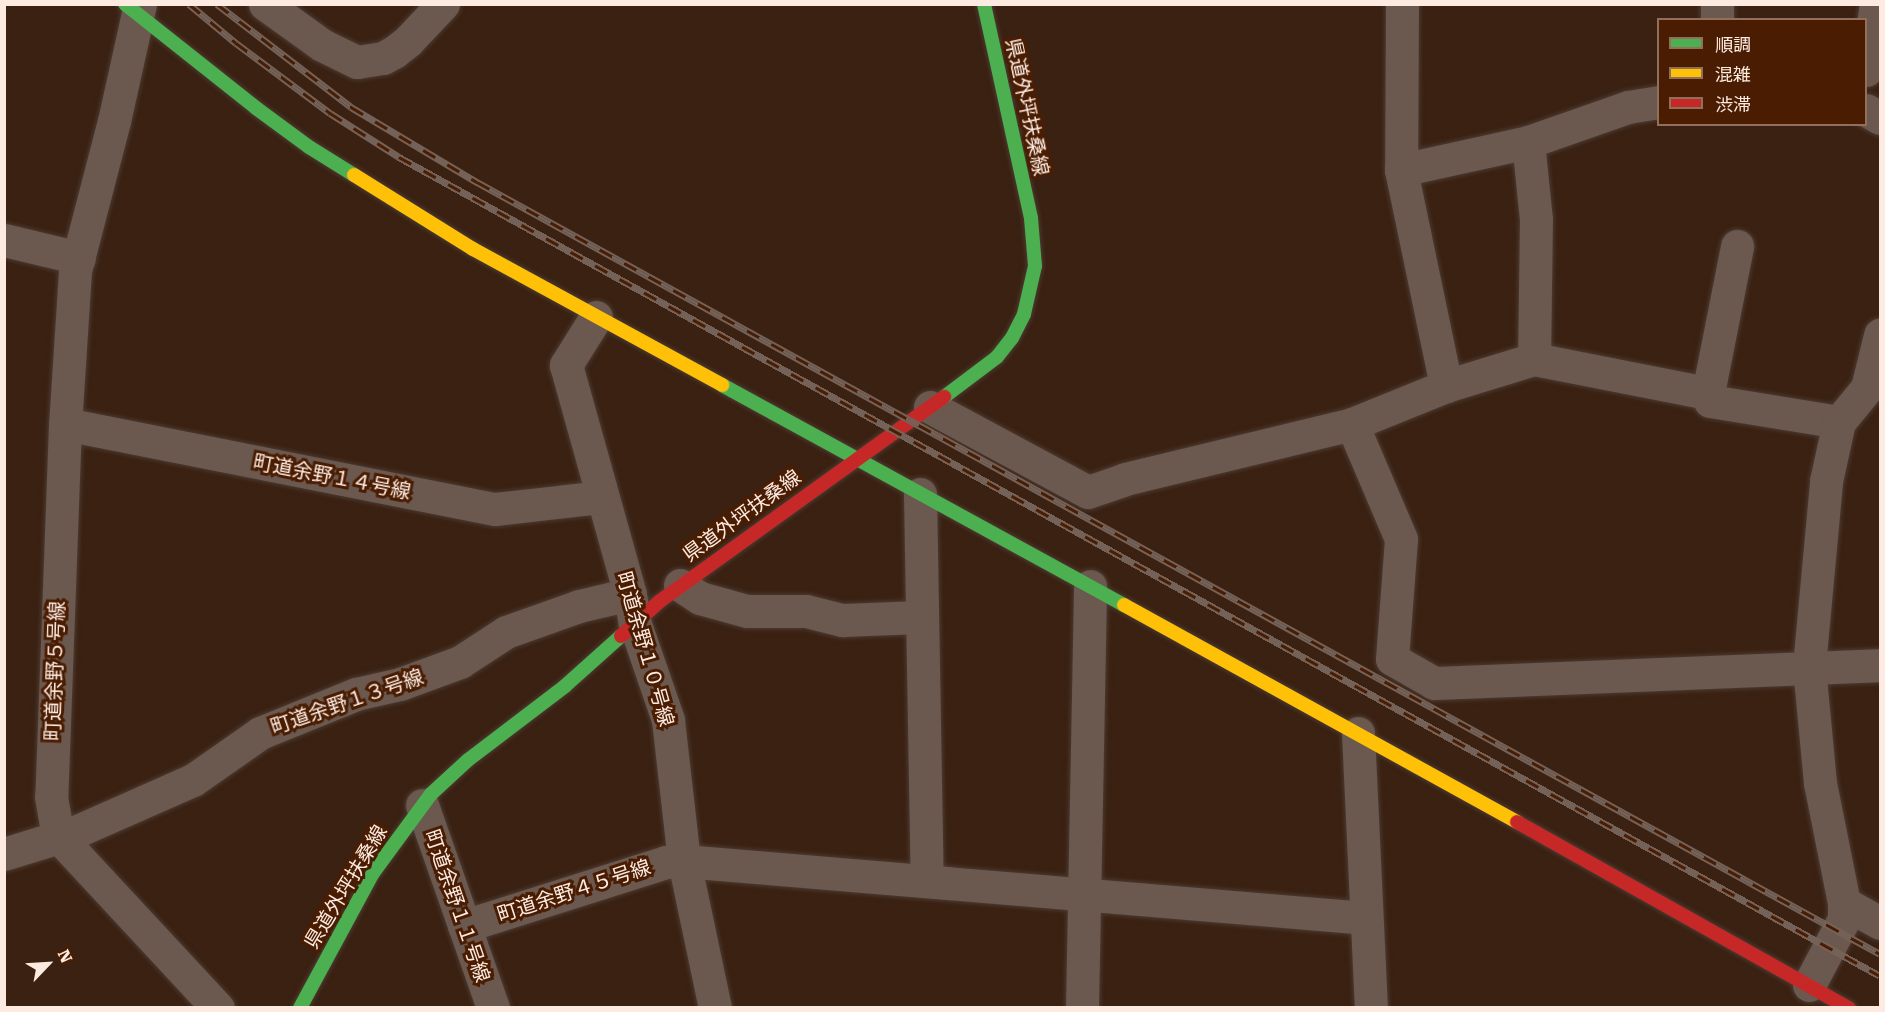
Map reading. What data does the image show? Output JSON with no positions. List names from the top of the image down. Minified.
{"streets":{"street":["県道外坪扶桑線","町道余野１４号線","町道余野１０号線","町道余野５号線","町道余野１３号線","町道余野４５号線","町道余野１１号線"]},"crossings":[["県道外坪扶桑線","町道余野１０号線"],["県道外坪扶桑線","町道余野１３号線"],["県道外坪扶桑線","町道余野１１号線"],["町道余野１４号線","町道余野１０号線"],["町道余野１４号線","町道余野５号線"],["町道余野１０号線","町道余野１３号線"],["町道余野１０号線","町道余野４５号線"],["町道余野５号線","町道余野１３号線"],["町道余野４５号線","町道余野１１号線"]],"legend":["順調","混雑","渋滞"],"north":"top right"}
